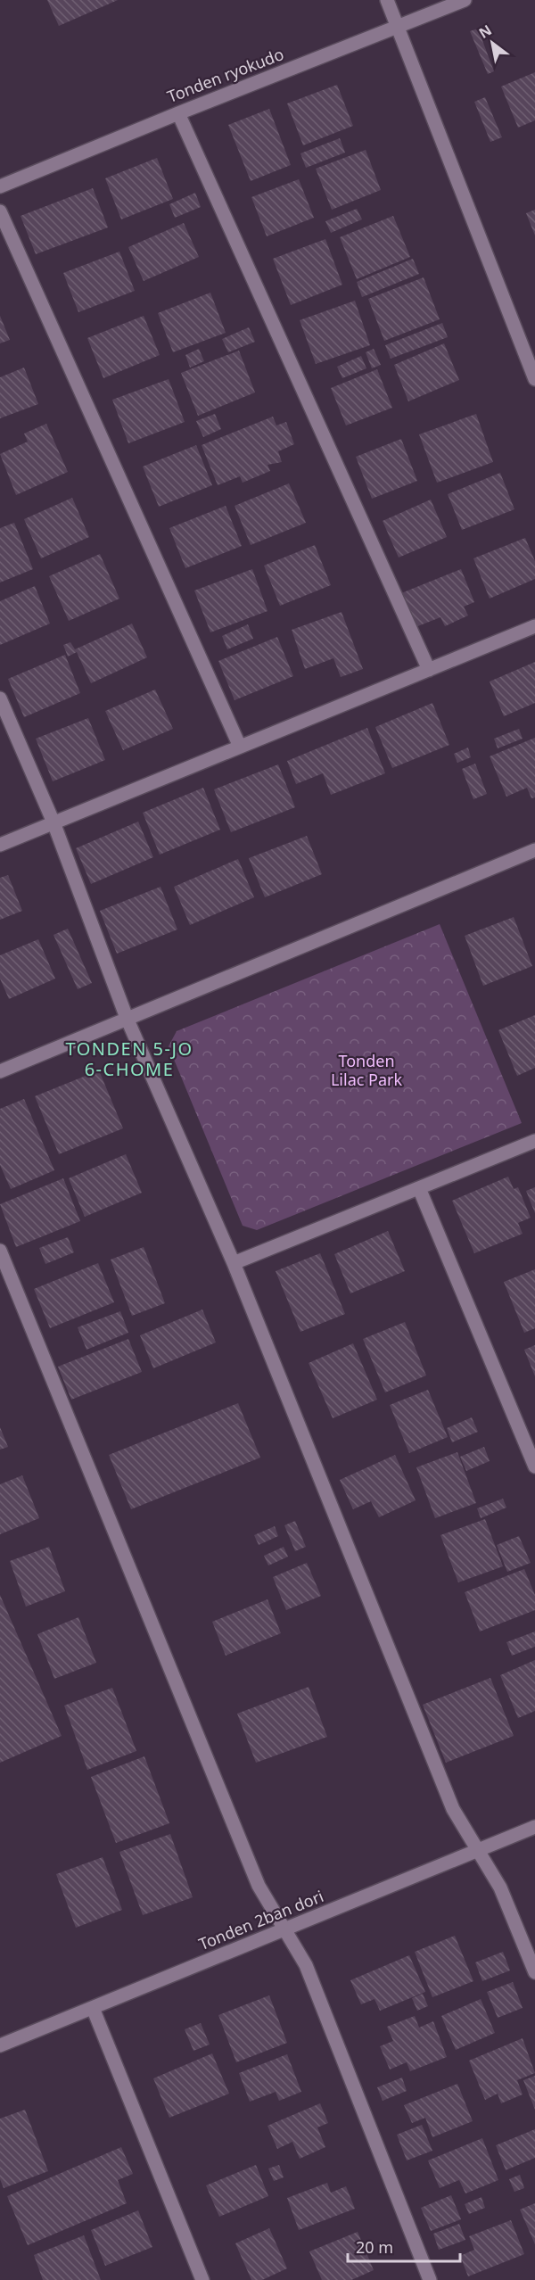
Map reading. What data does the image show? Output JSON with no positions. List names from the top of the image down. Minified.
{"streets":{"street":["Tonden ryokudo","Tonden 2ban dori"]},"districts":["TONDEN 5-JO 6-CHOME"],"parks":["Tonden Lilac Park"],"scale_bar":"20 m","north":"top left"}
